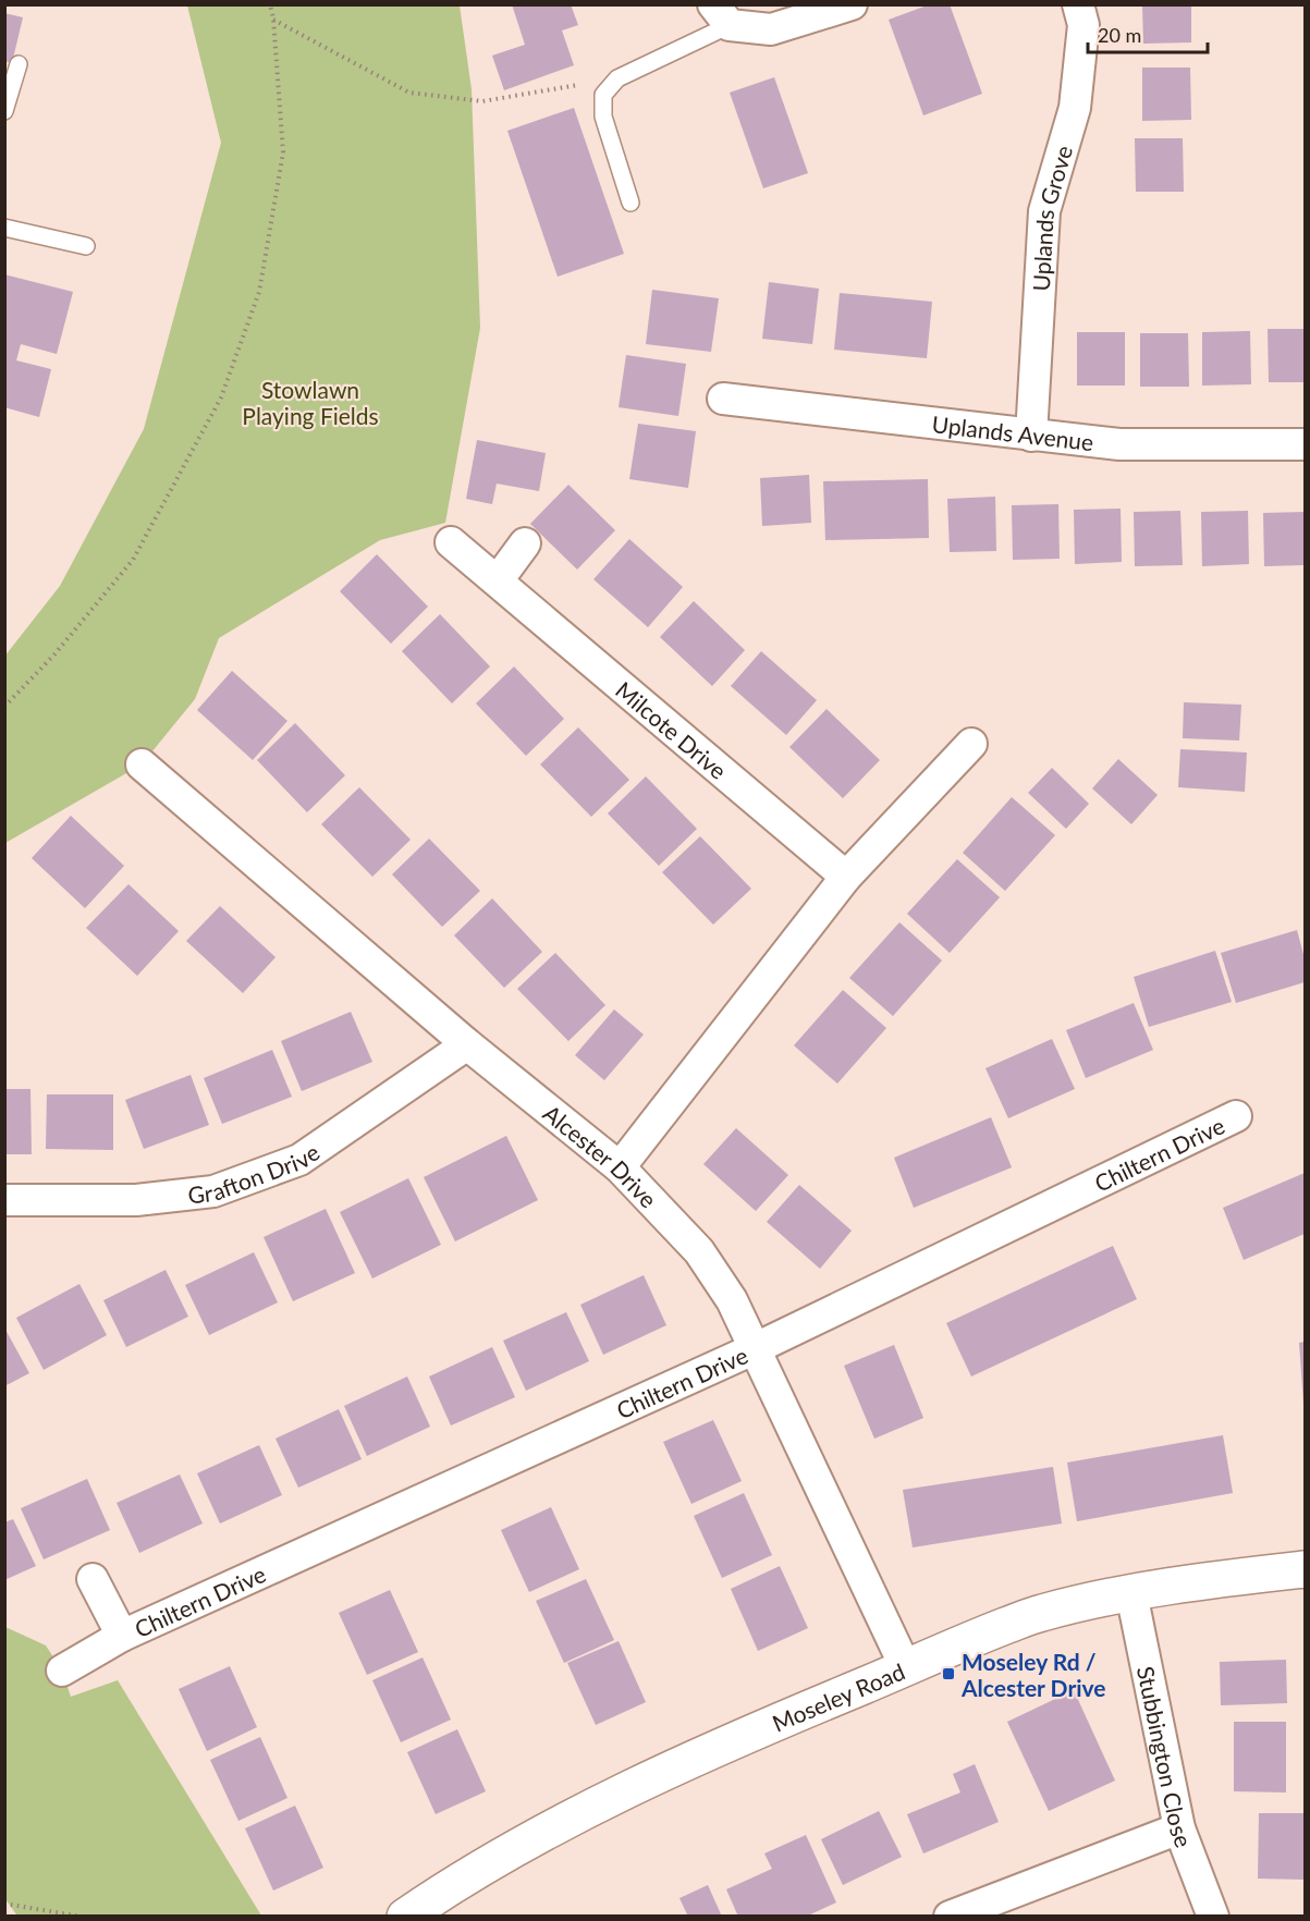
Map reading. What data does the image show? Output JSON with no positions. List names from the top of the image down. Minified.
{"streets":{"street":["Uplands Grove","Uplands Avenue","Milcote Drive","Chiltern Drive","Alcester Drive","Grafton Drive","Moseley Road","Stubbington Close"]},"crossings":[["Uplands Grove","Uplands Avenue"],["Chiltern Drive","Alcester Drive"],["Alcester Drive","Grafton Drive"],["Alcester Drive","Moseley Road"],["Moseley Road","Stubbington Close"]],"parks":["Stowlawn Playing Fields"],"places":{"transit":["Moseley Rd / Alcester Drive"]},"scale_bar":"20 m"}
